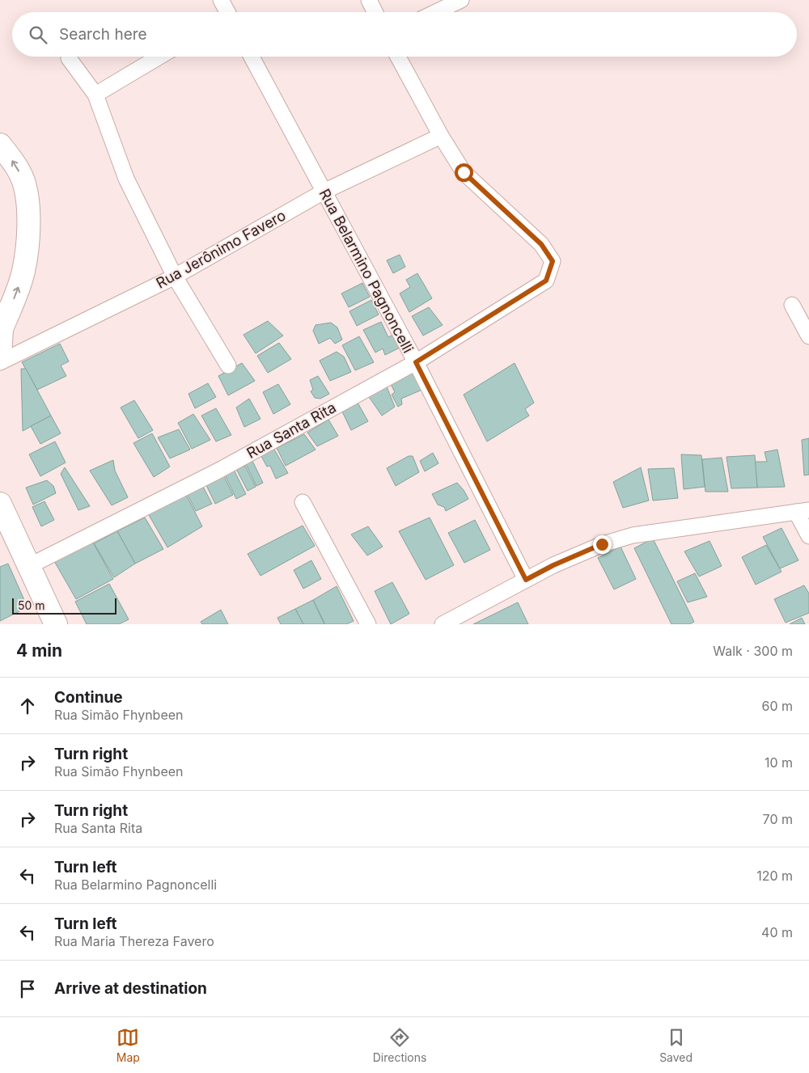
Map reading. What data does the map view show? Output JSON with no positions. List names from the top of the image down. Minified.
{"streets":{"street":["Rua Jerônimo Favero","Rua Belarmino Pagnoncelli","Rua Santa Rita"]},"crossings":[["Rua Jerônimo Favero","Rua Belarmino Pagnoncelli"],["Rua Jerônimo Favero","Rua Santa Rita"],["Rua Belarmino Pagnoncelli","Rua Santa Rita"]],"scale_bar":"50 m","page":{"search":"Search here","scale":"50 m","heading":["4 min","Walk · 300 m"],"list":[["Continue","Rua Simão Fhynbeen","60 m"],["Turn right","Rua Simão Fhynbeen","10 m"],["Turn right","Rua Santa Rita","70 m"],["Turn left","Rua Belarmino Pagnoncelli","120 m"],["Turn left","Rua Maria Thereza Favero","40 m"],"Arrive at destination"],"nav":["Map","Directions","Saved"]}}
